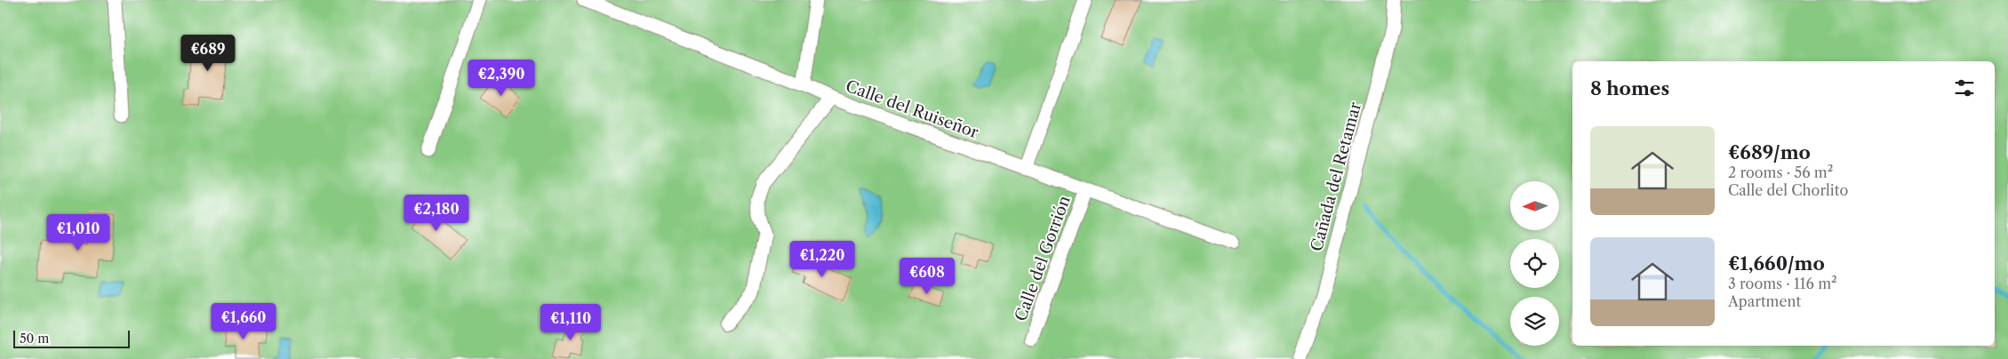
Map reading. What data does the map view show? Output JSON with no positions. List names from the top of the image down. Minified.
{"streets":{"street":["Calle del Ruiseñor","Cañada del Retamar","Calle del Gorrión"]},"crossings":[["Calle del Ruiseñor","Calle del Gorrión"]],"scale_bar":"50 m","north":"left","page":{"price":["€689","€2,390","€2,180","€1,010","€1,220","€608","€1,660","€1,110"],"heading":"8 homes","list":[{"name":"€689/mo","note":"2 rooms · 56 m² · Calle del Chorlito"},{"name":"€1,660/mo","note":"3 rooms · 116 m² · Apartment"}],"scale":"50 m"}}
